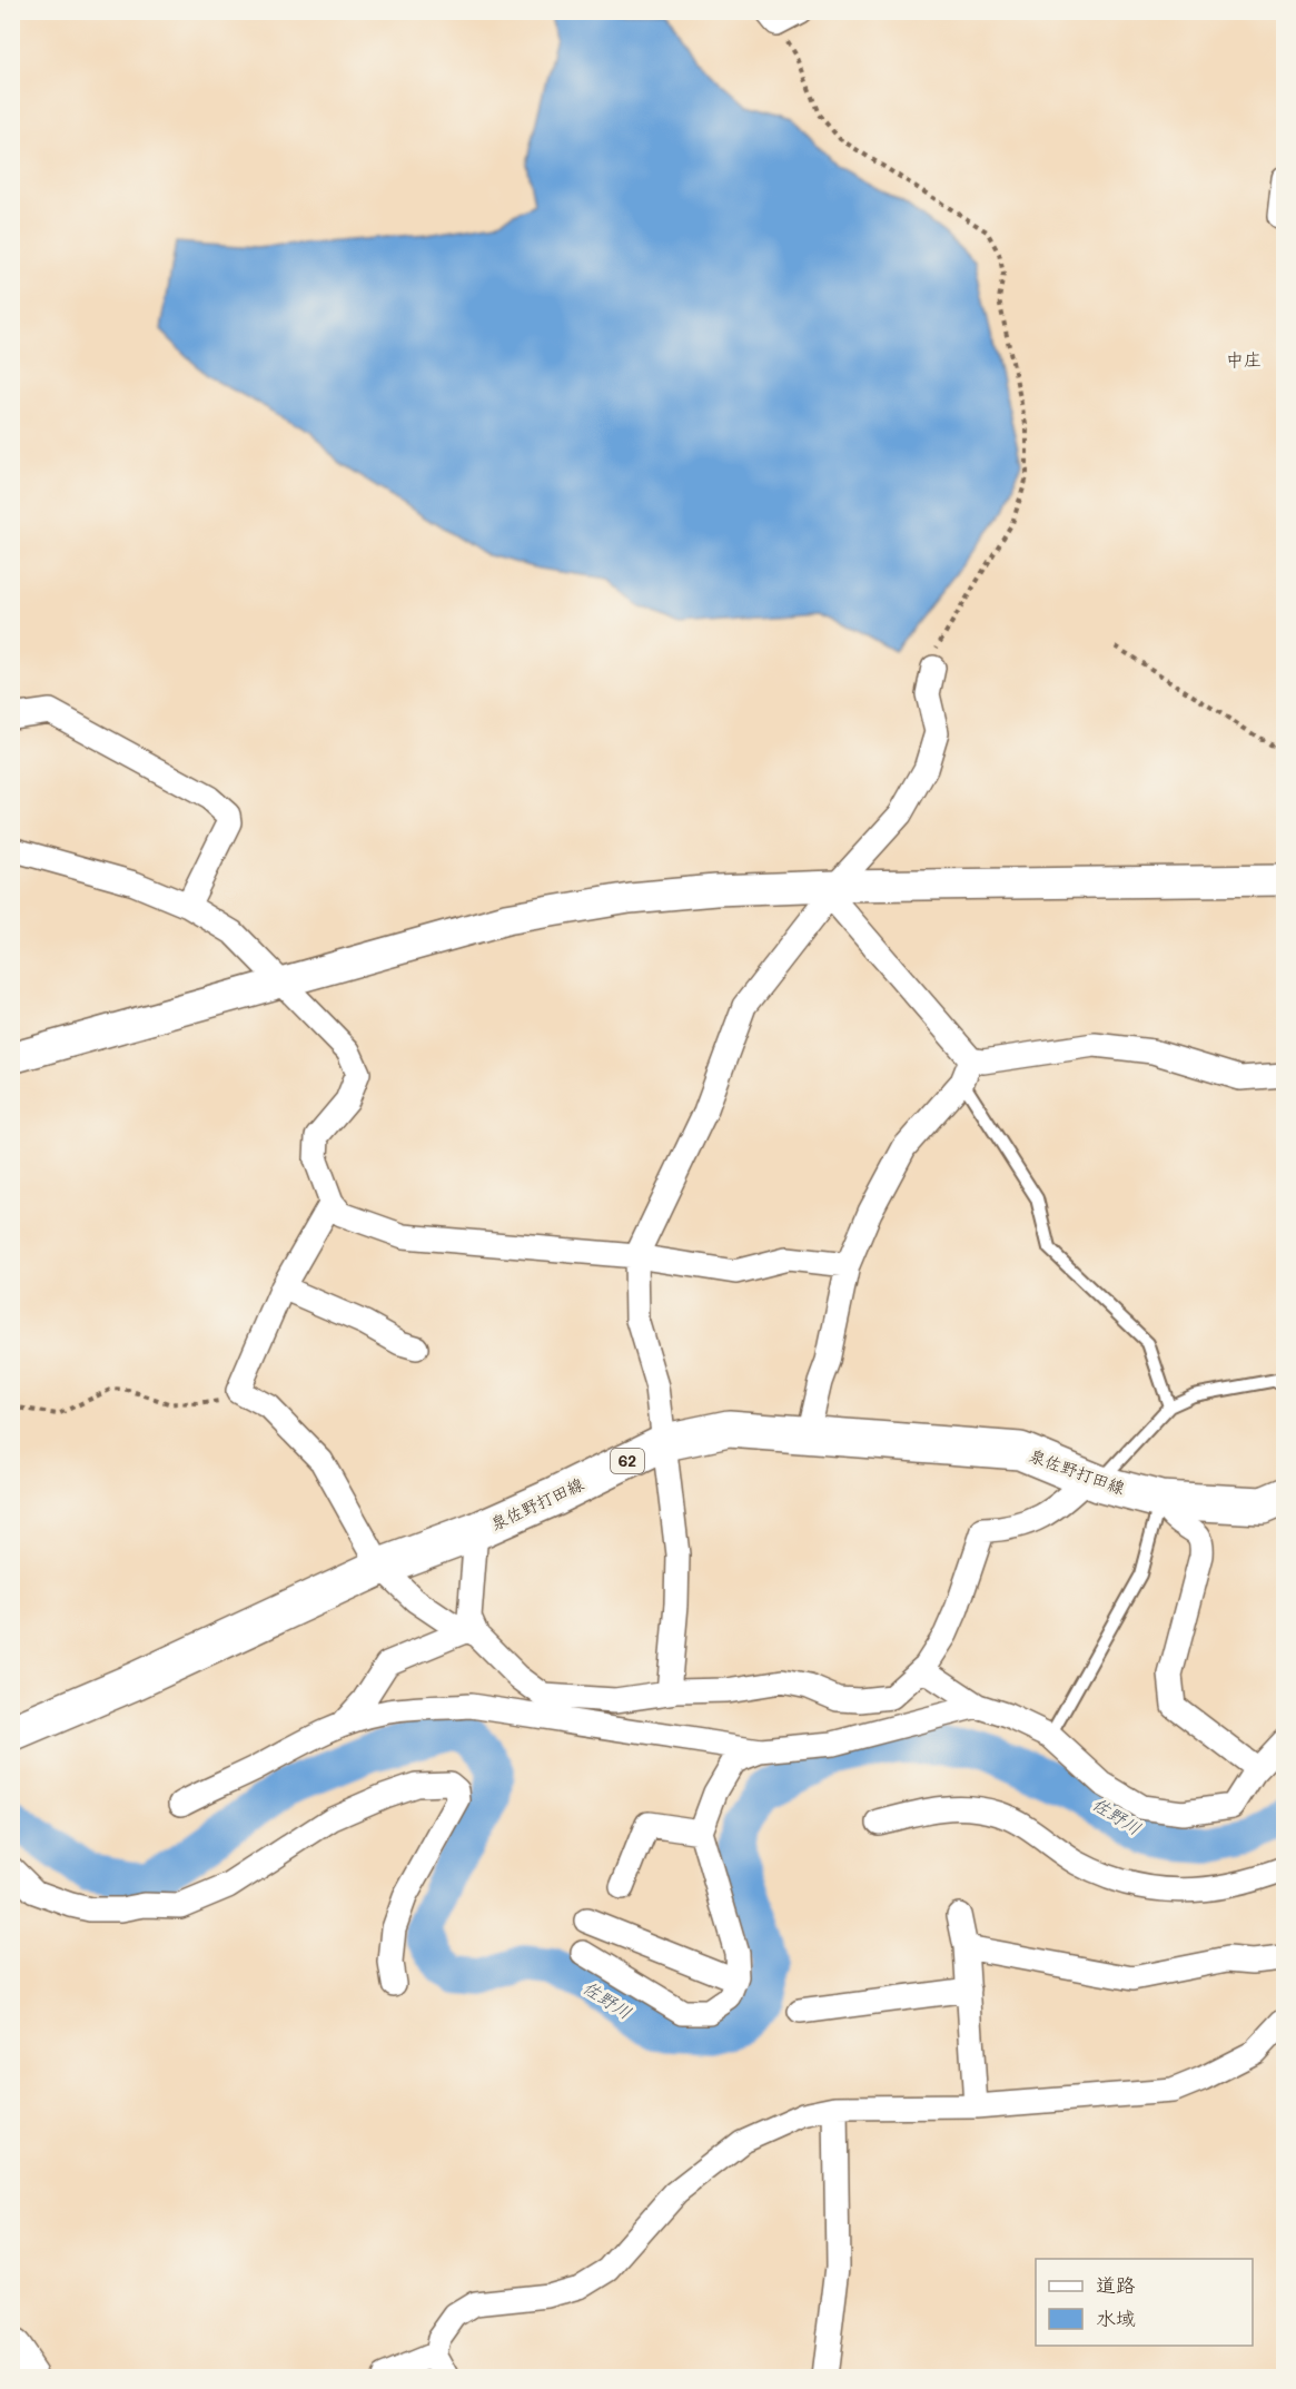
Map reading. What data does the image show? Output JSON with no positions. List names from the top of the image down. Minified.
{"streets":{"main road":["62","泉佐野打田線"]},"districts":["中庄"],"water":["佐野川"],"legend":["道路","水域"]}
